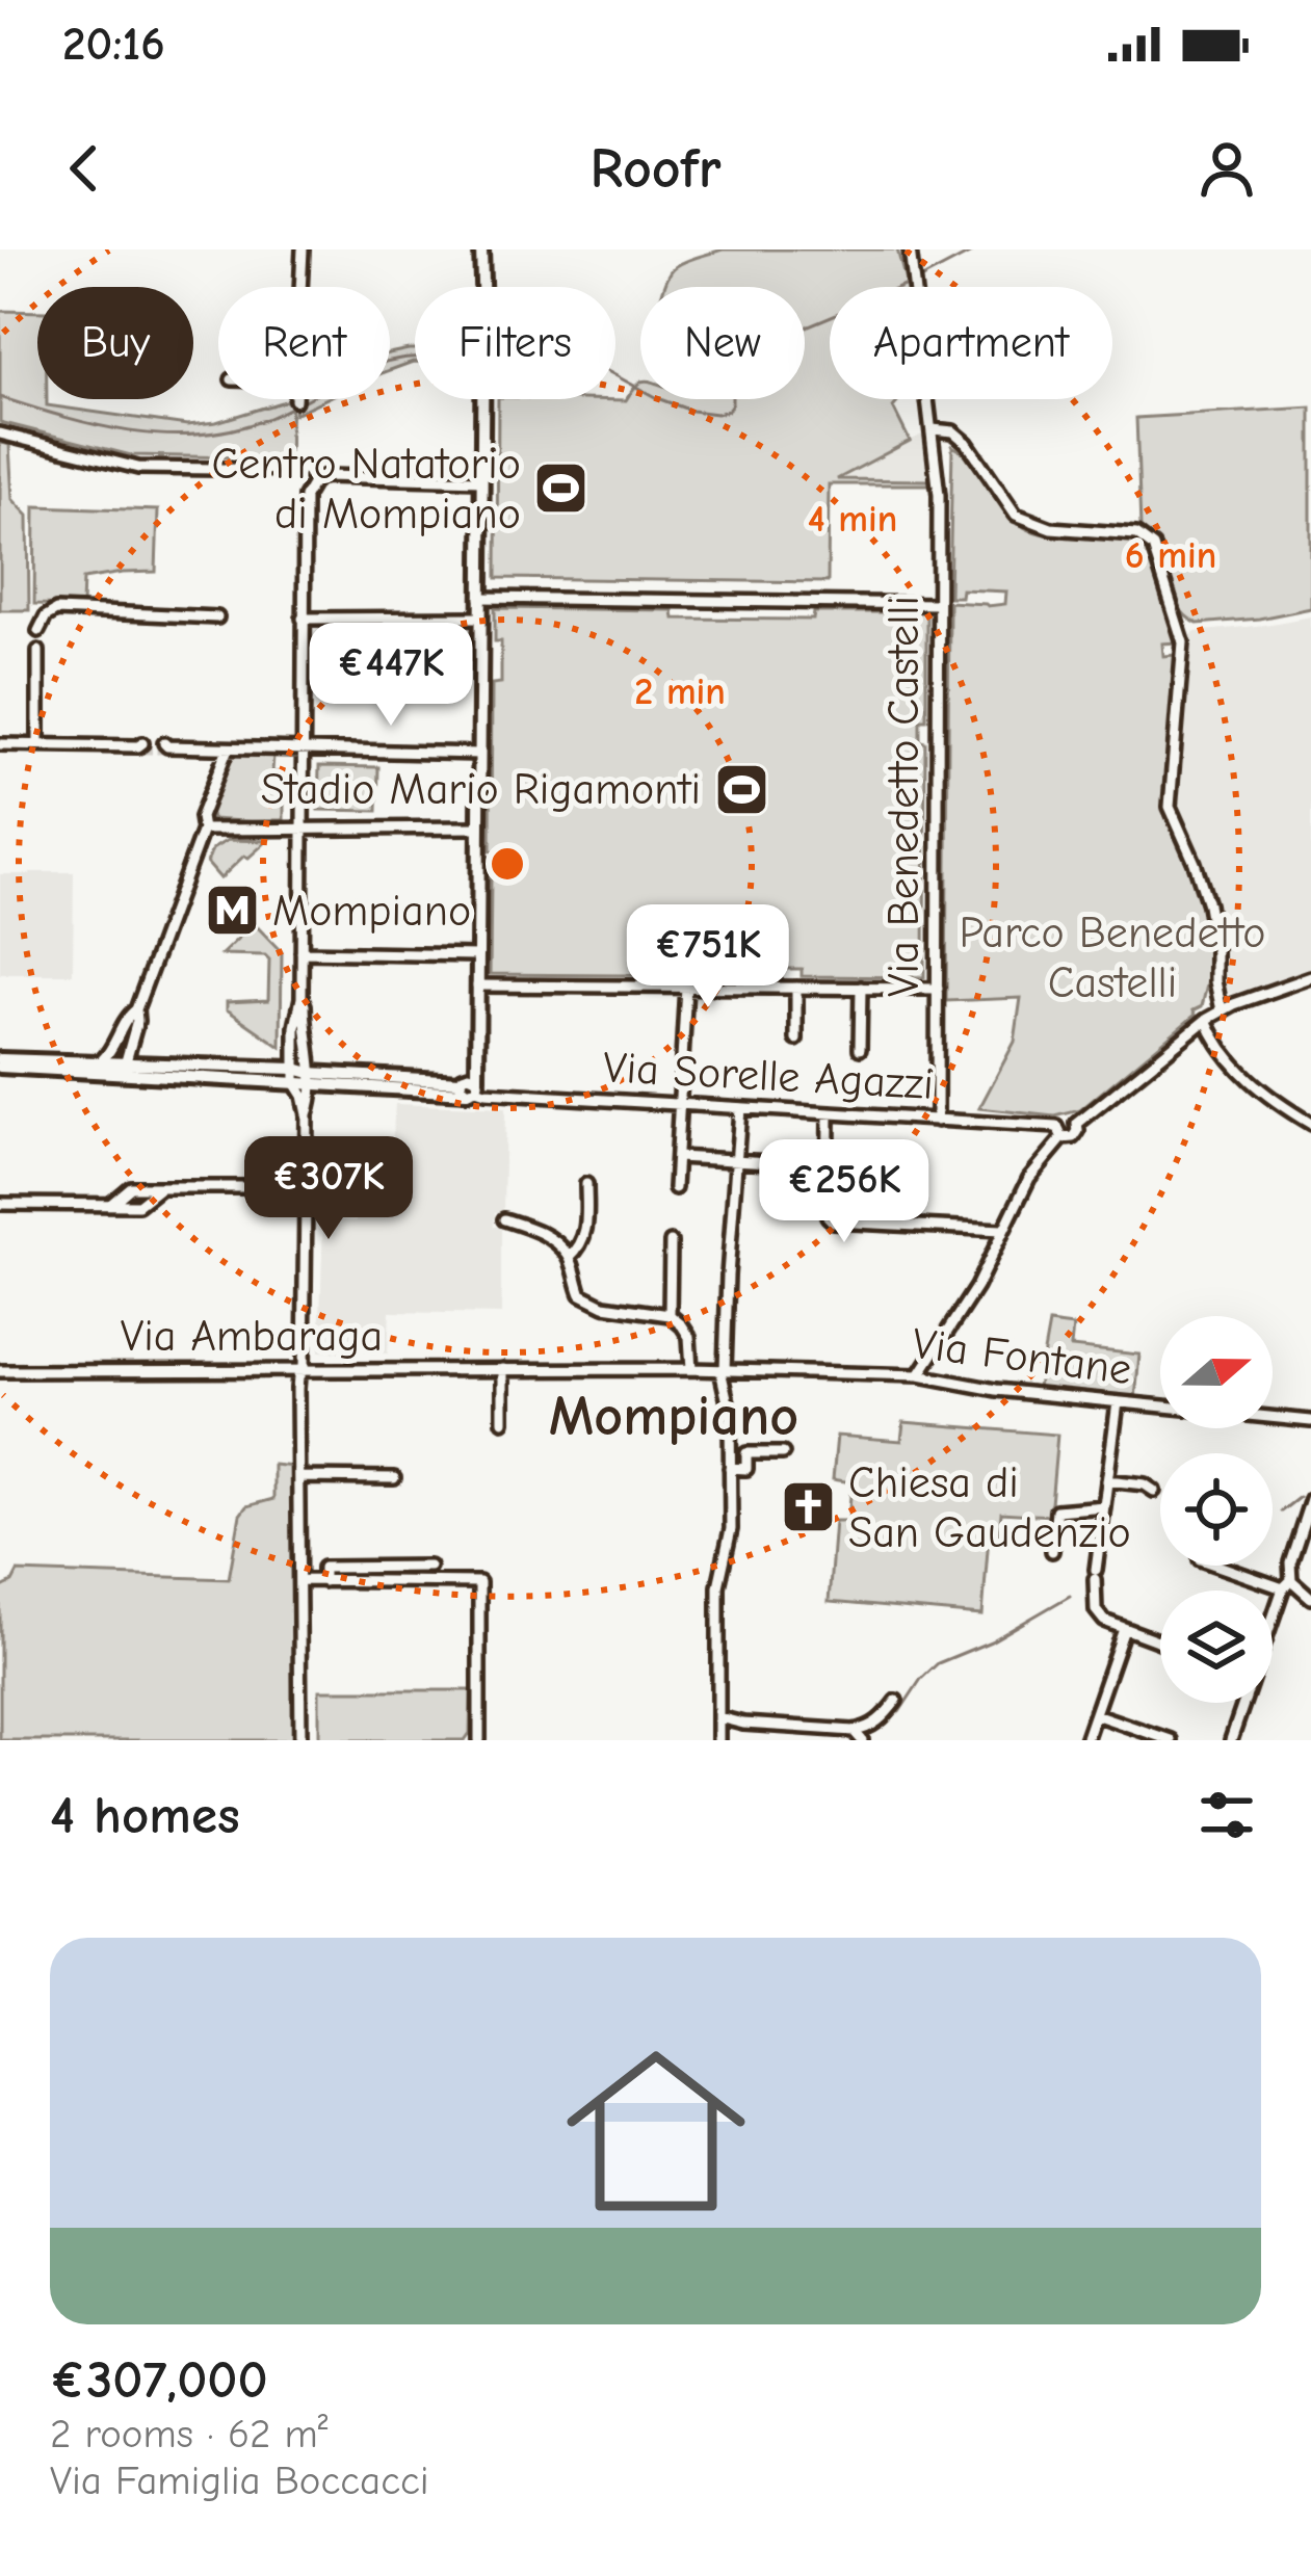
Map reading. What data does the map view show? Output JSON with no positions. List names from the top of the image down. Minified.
{"streets":{"street":["Via Benedetto Castelli","Via Sorelle Agazzi","Via Ambaraga","Via Fontane"]},"crossings":[["Via Benedetto Castelli","Via Sorelle Agazzi"],["Via Ambaraga","Via Fontane"]],"districts":["Mompiano"],"parks":["Parco Benedetto Castelli"],"places":{"sports":["Centro Natatorio di Mompiano","Stadio Mario Rigamonti"],"metro station":["Mompiano"],"church":["Chiesa di San Gaudenzio"]},"north":"right","page":{"status":"20:16","header":"Roofr","chip":["Buy","Rent","Filters","New","Apartment"],"price":["€447K","€751K","€307K","€256K"],"heading":"4 homes","list":[{"name":"€307,000","note":"2 rooms · 62 m² · Via Famiglia Boccacci"}]},"rings":["4 min","6 min","2 min"]}
